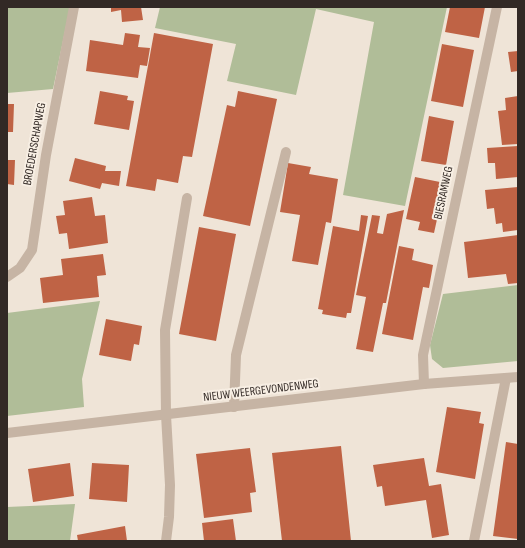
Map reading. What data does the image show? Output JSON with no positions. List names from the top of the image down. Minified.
{"streets":{"street":["BROEDERSCHAPWEG","BIESRAMWEG","NIEUW WEERGEVONDENWEG"]},"crossings":[["BIESRAMWEG","NIEUW WEERGEVONDENWEG"]]}
